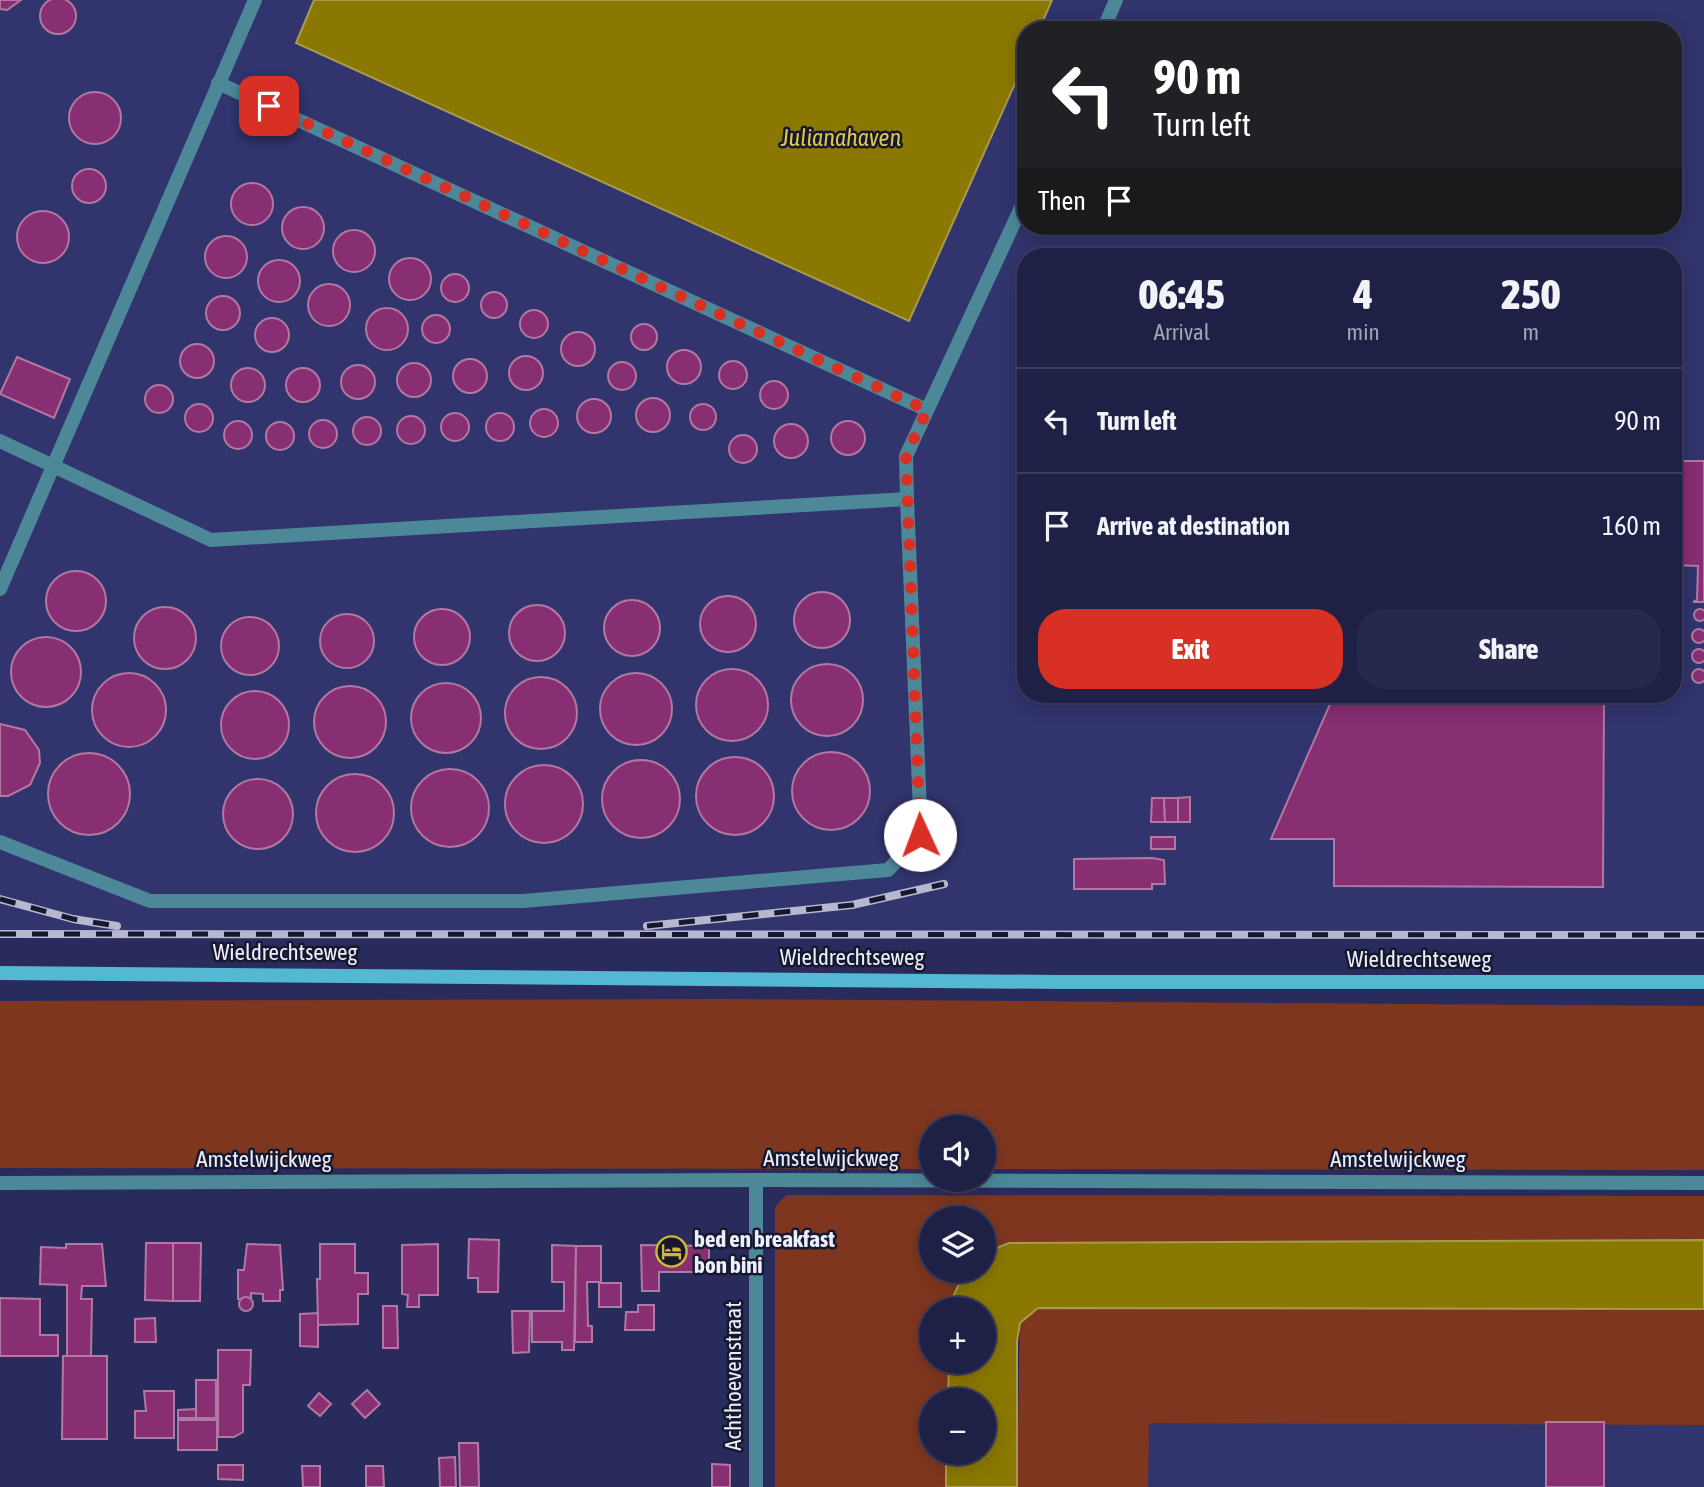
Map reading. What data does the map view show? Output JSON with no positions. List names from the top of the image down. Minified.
{"streets":{"street":["Wieldrechtseweg","Amstelwijckweg","Achthoevenstraat"]},"crossings":[["Amstelwijckweg","Achthoevenstraat"]],"water":["Julianahaven"],"places":{"hotel":["bed en breakfast bon bini"]},"page":{"turn":["90 m","Turn left"],"then":"Then","eta":["06:45","Arrival","4","min","250","m"],"list":[{"name":"Turn left","value":"90 m"},{"name":"Arrive at destination","value":"160 m"}],"buttons":["Exit","Share"],"map_buttons":["+","−"]}}
